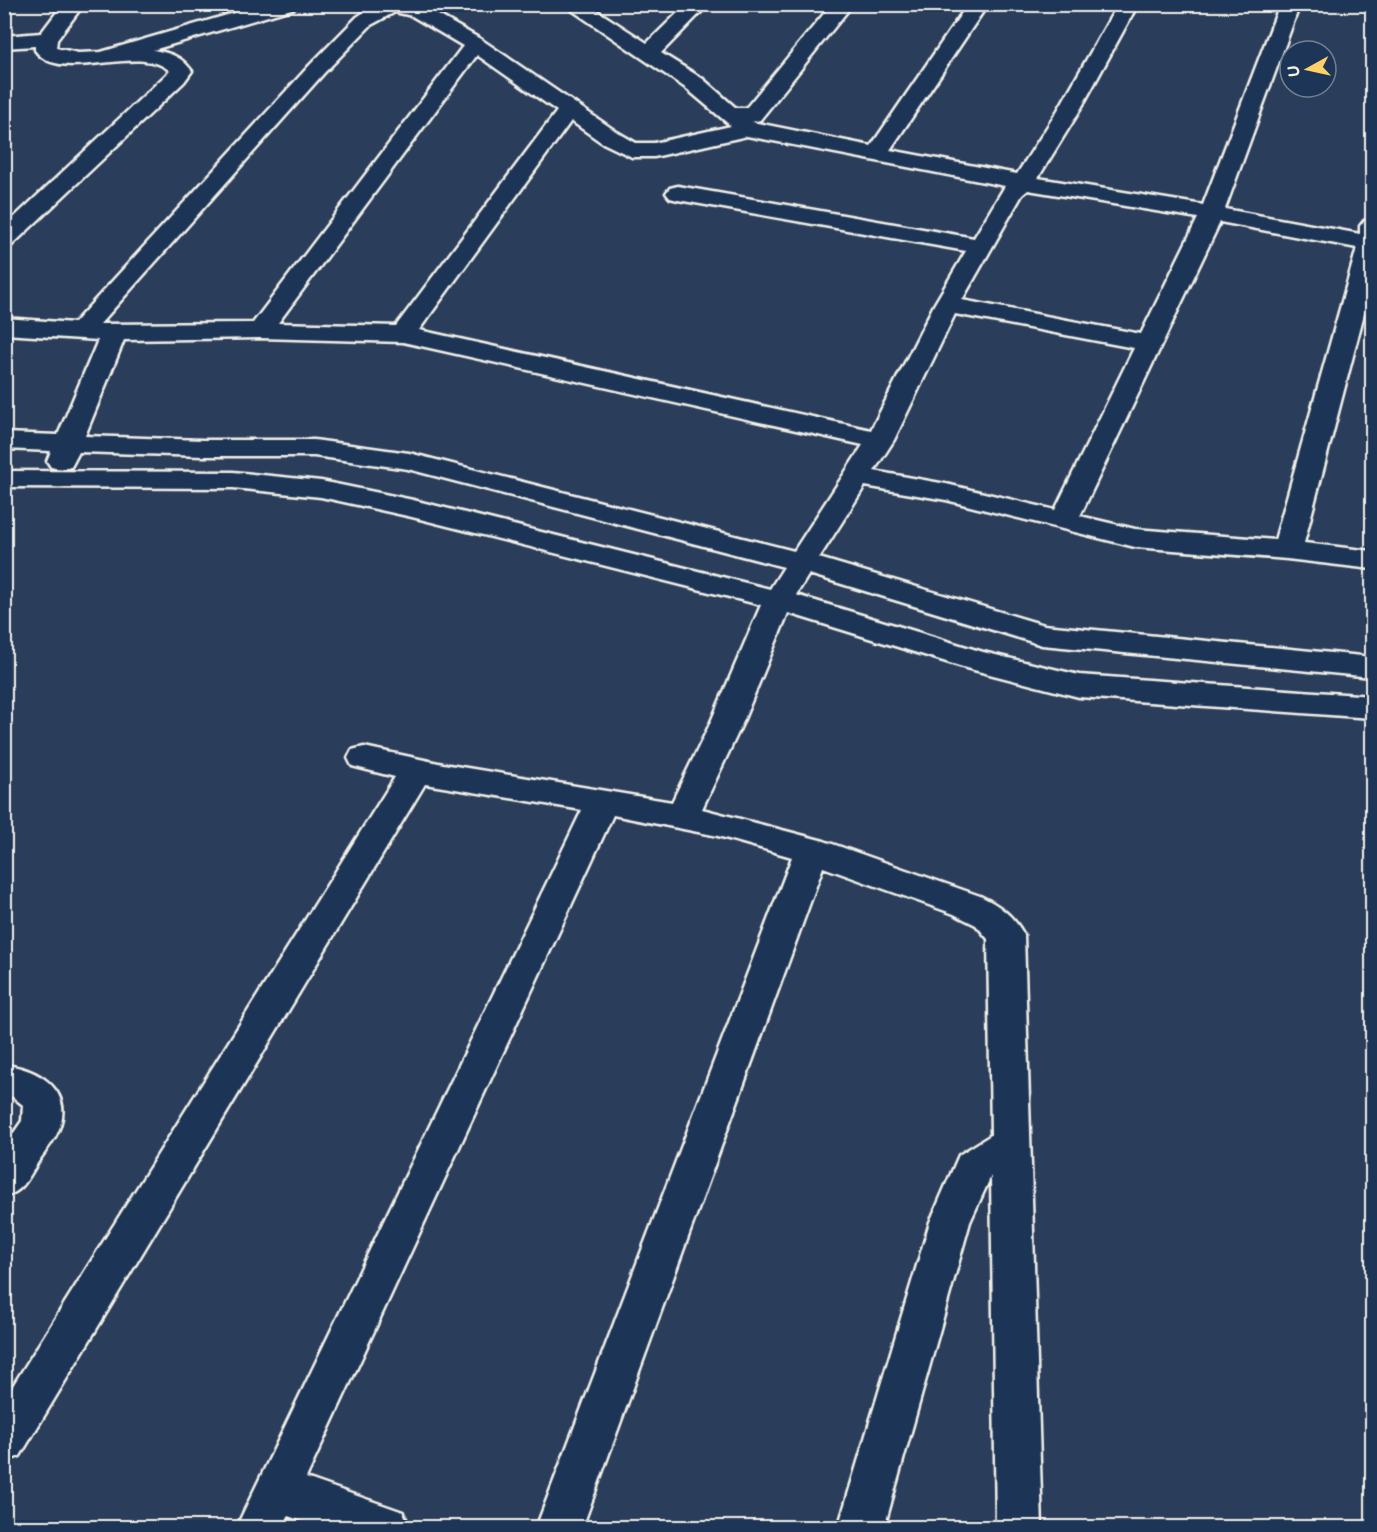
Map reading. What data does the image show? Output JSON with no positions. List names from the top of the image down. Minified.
{"north":"left"}
